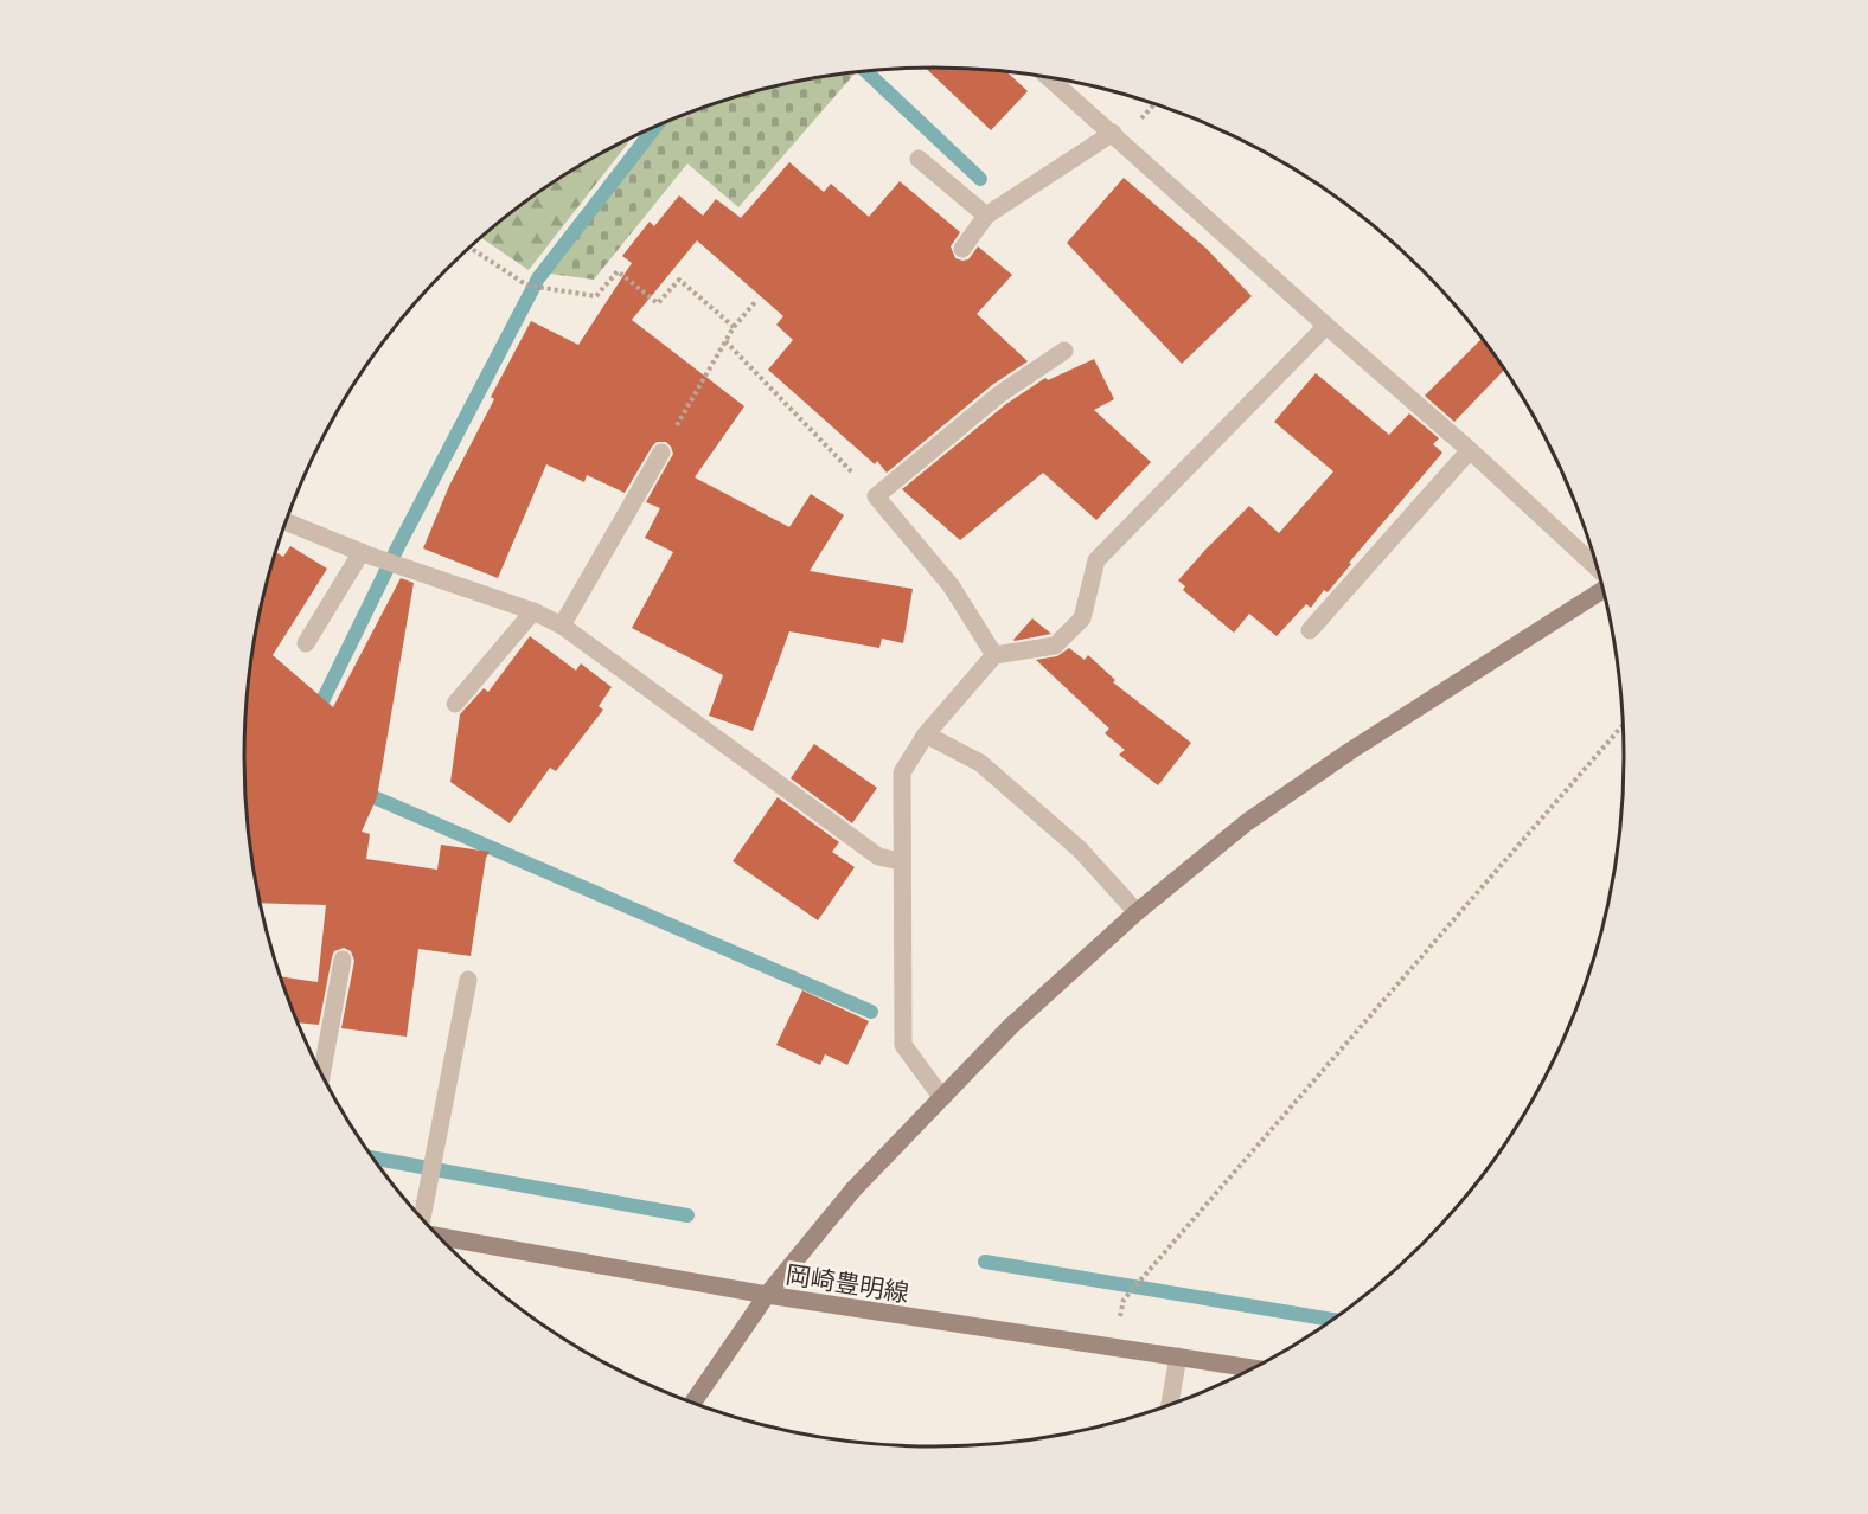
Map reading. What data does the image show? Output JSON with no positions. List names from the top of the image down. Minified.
{"streets":{"street":["岡崎豊明線"]}}
